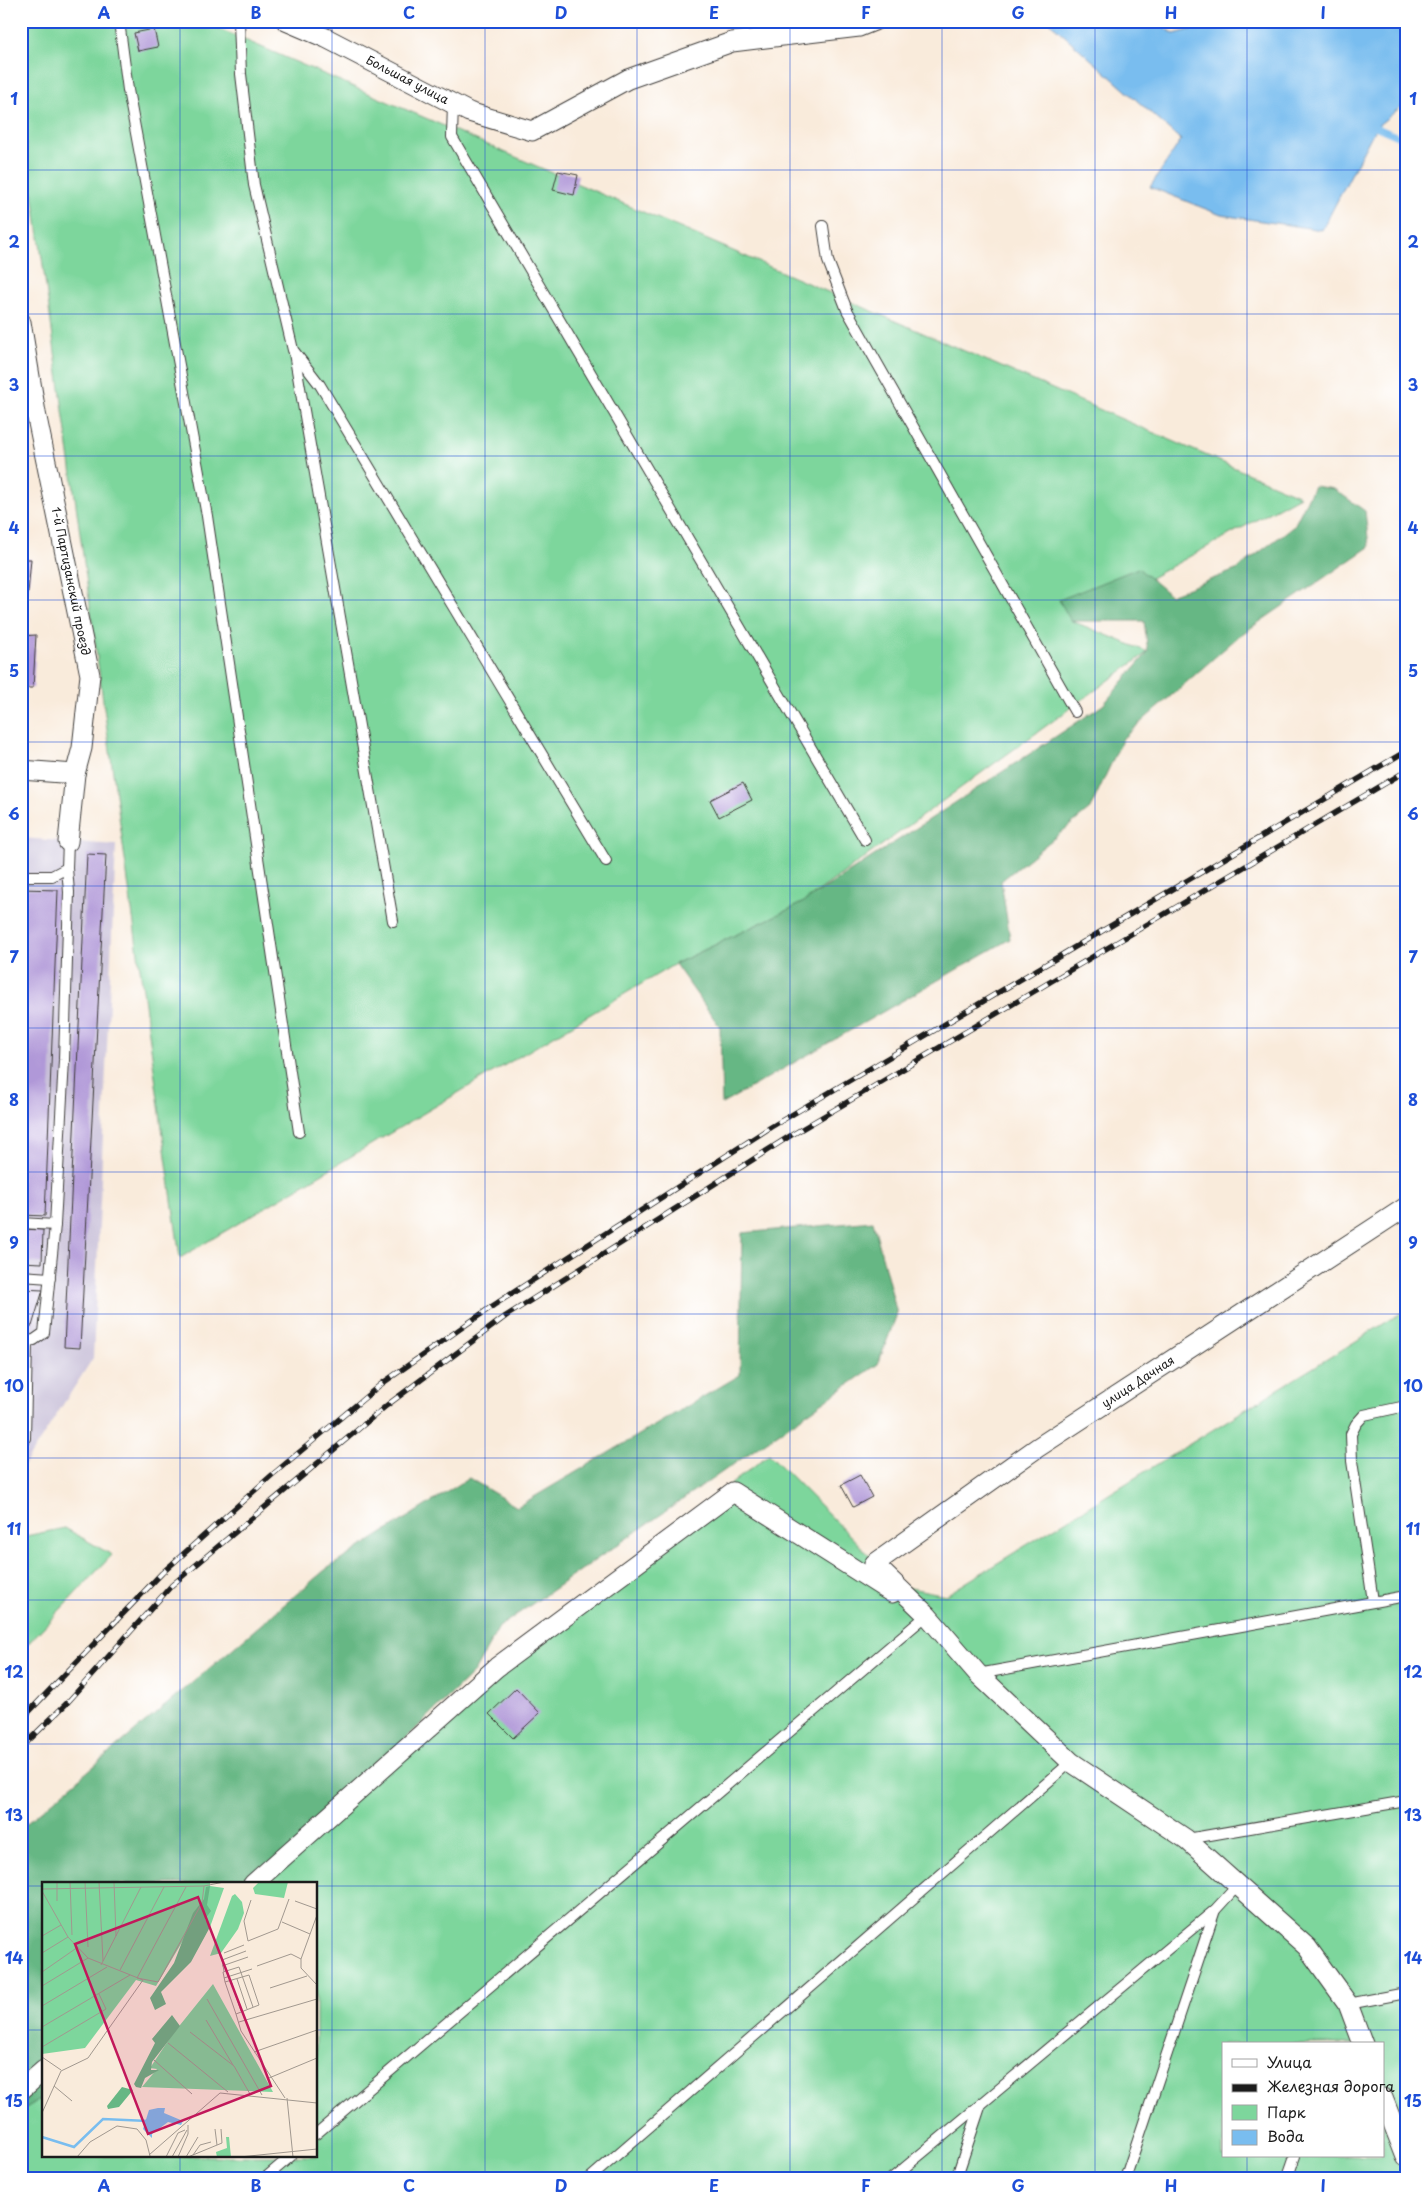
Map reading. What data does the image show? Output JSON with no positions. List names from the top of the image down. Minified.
{"streets":{"street":["Большая улица","1-й Партизанский проезд","улица Дачная"]},"legend":["Улица","Железная дорога","Парк","Вода"],"grid":{"columns":["A","B","C","D","E","F","G","H","I"],"rows":["1","2","3","4","5","6","7","8","9","10","11","12","13","14","15"]}}
